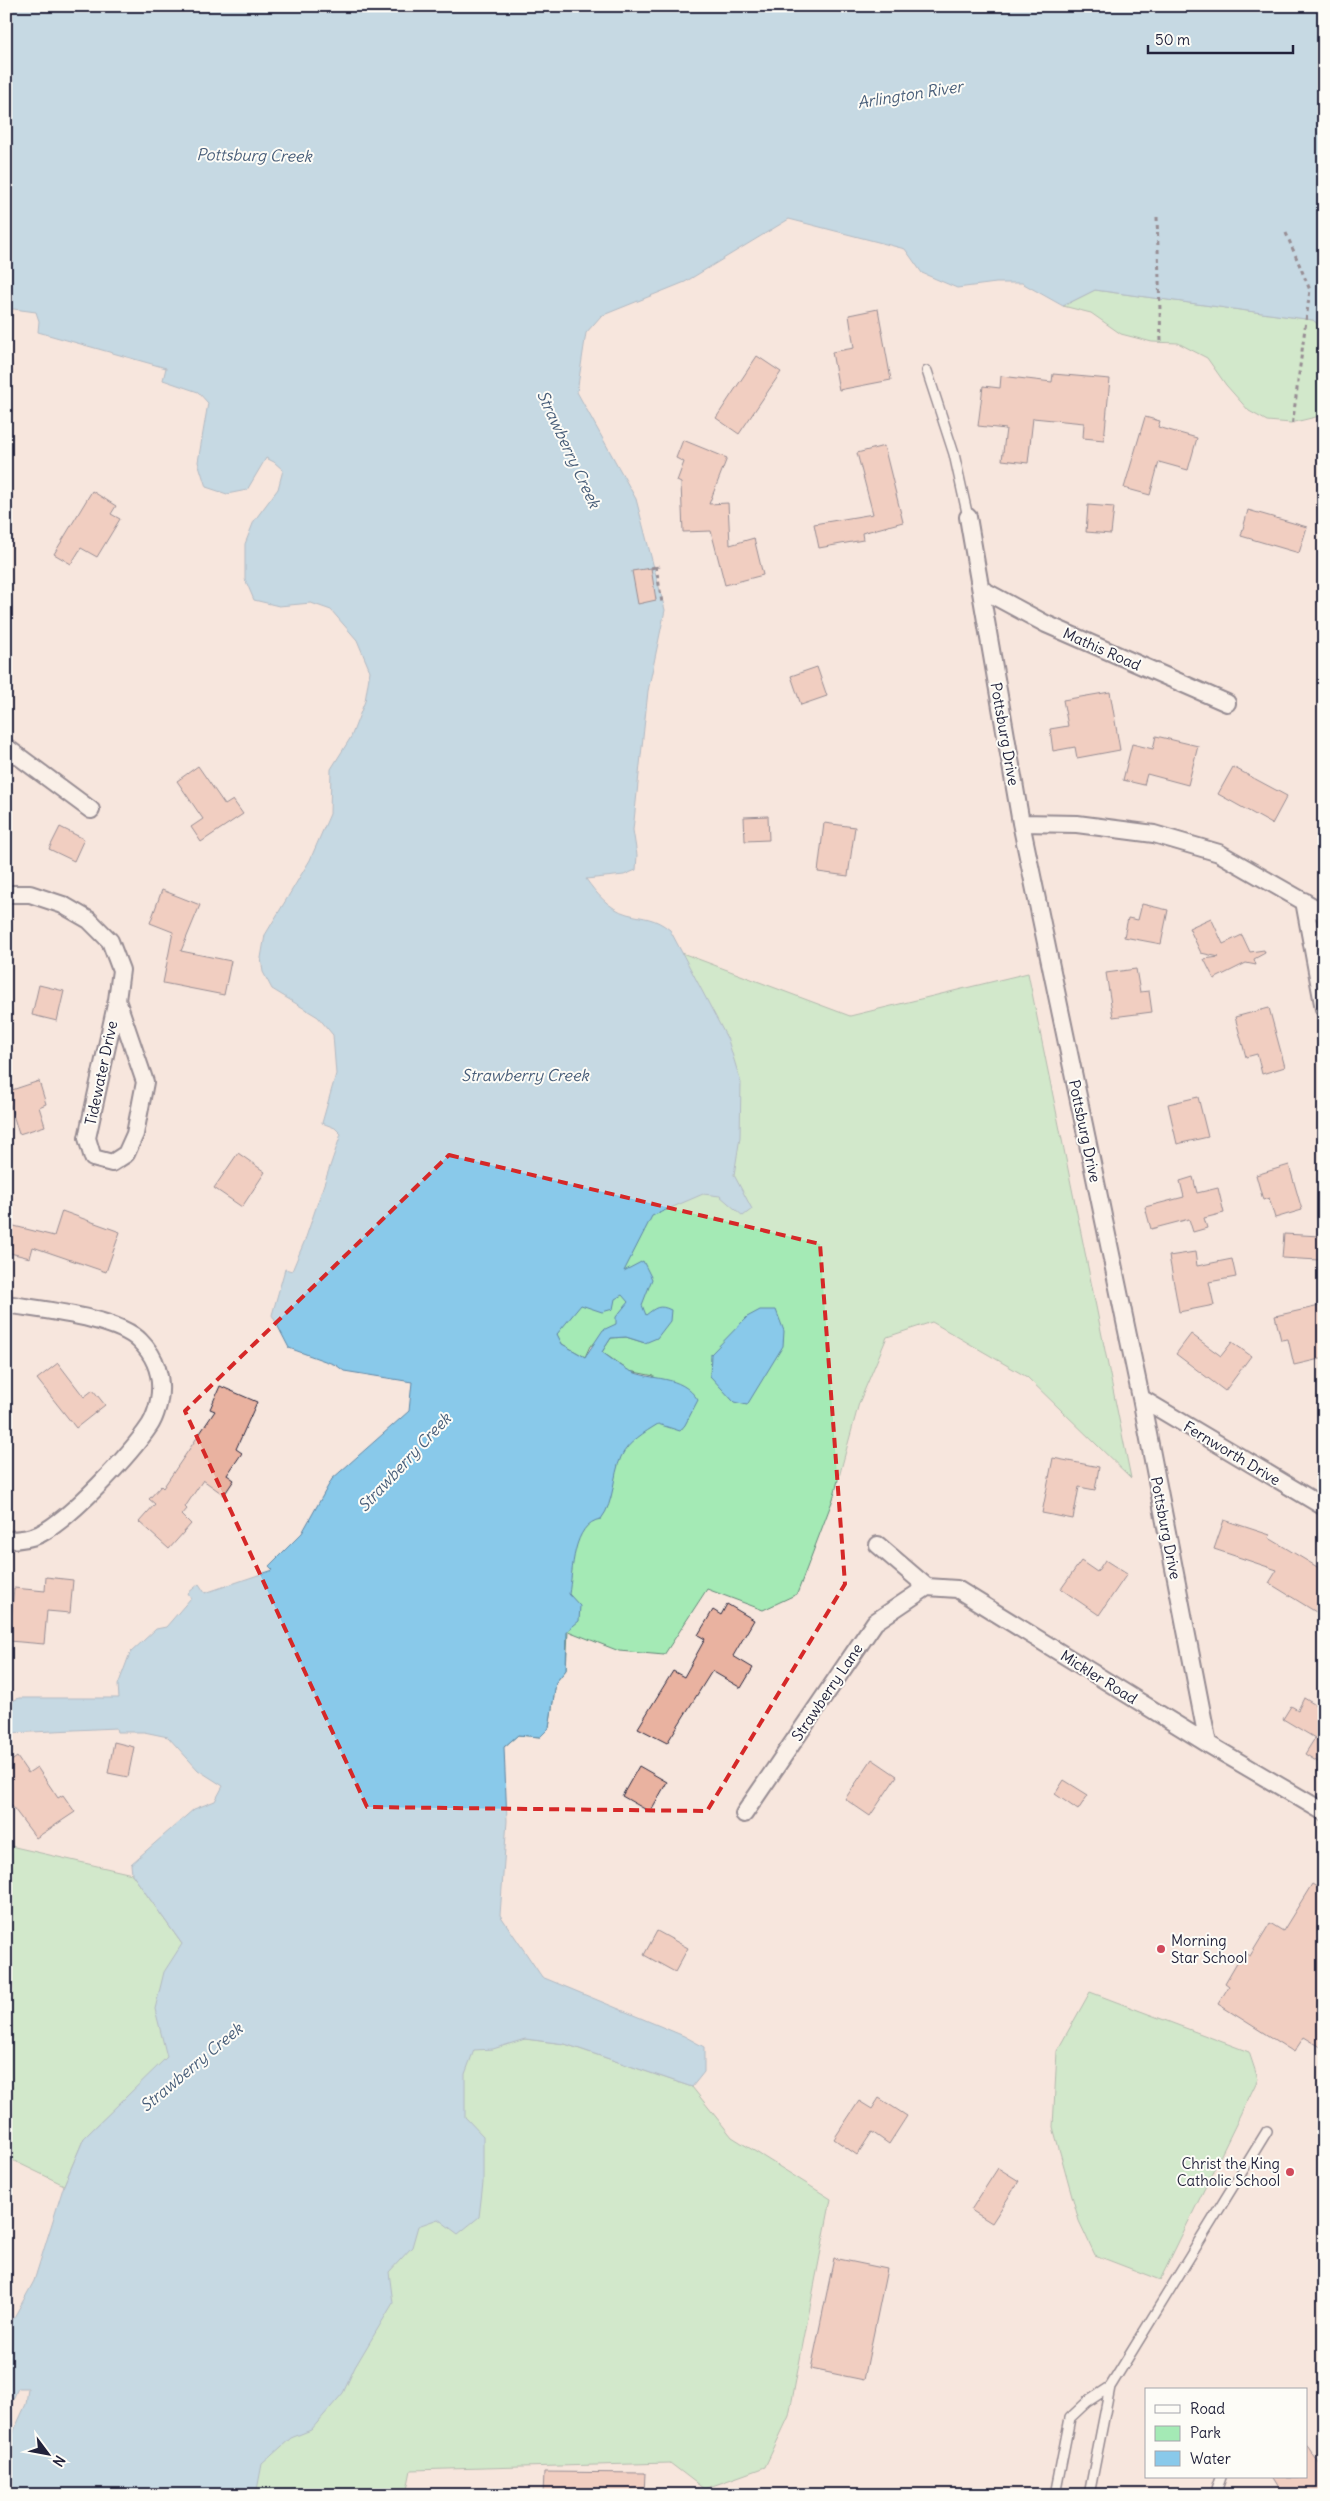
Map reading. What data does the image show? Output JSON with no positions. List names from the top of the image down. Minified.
{"streets":{"street":["Mathis Road","Pottsburg Drive","Tidewater Drive","Fernworth Drive","Mickler Road","Strawberry Lane"]},"crossings":[["Mathis Road","Pottsburg Drive"],["Pottsburg Drive","Fernworth Drive"],["Pottsburg Drive","Mickler Road"],["Mickler Road","Strawberry Lane"]],"water":["Arlington River","Pottsburg Creek","Strawberry Creek"],"places":["Morning Star School","Christ the King Catholic School"],"legend":["Road","Park","Water"],"scale_bar":"50 m","north":"bottom right"}
